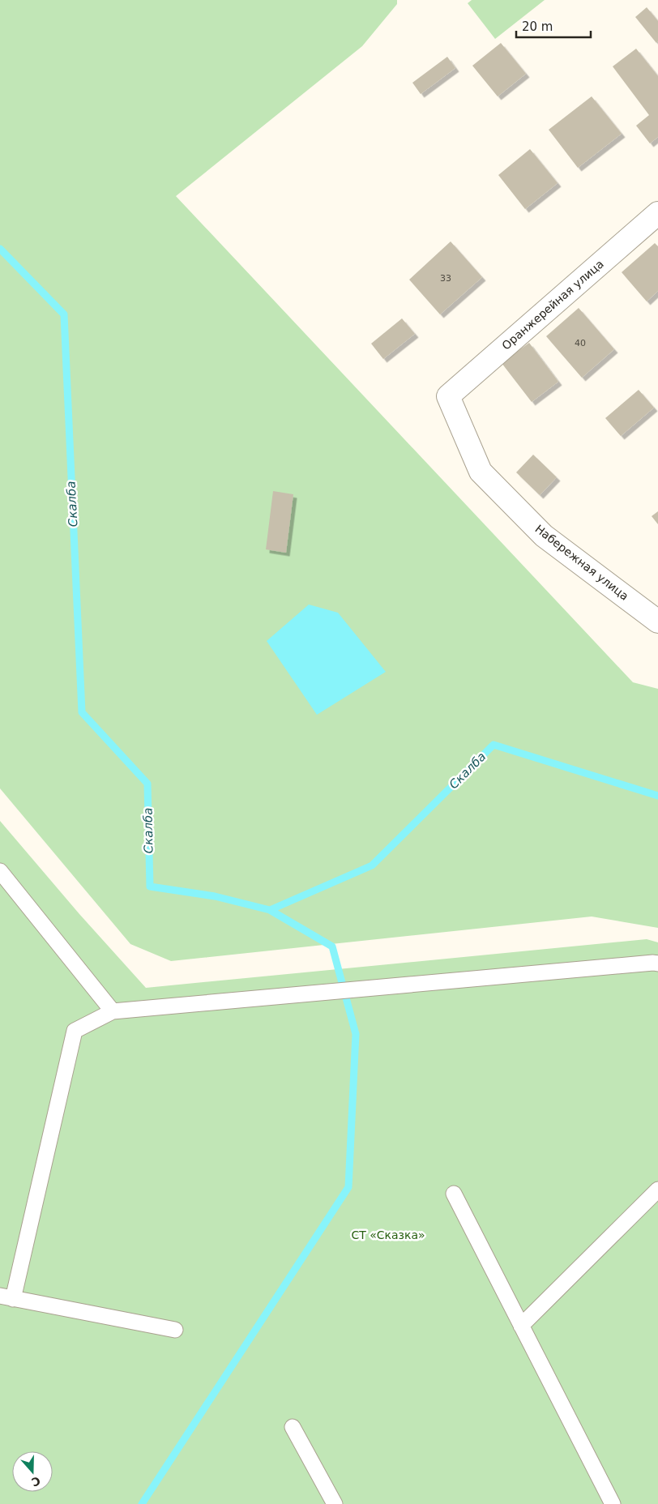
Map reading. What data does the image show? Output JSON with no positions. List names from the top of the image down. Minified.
{"streets":{"street":["Оранжерейная улица","Набережная улица"]},"crossings":[["Оранжерейная улица","Набережная улица"]],"water":["Скалба"],"parks":["СТ «Сказка»"],"house_numbers":["33","40"],"scale_bar":"20 m","north":"bottom"}
